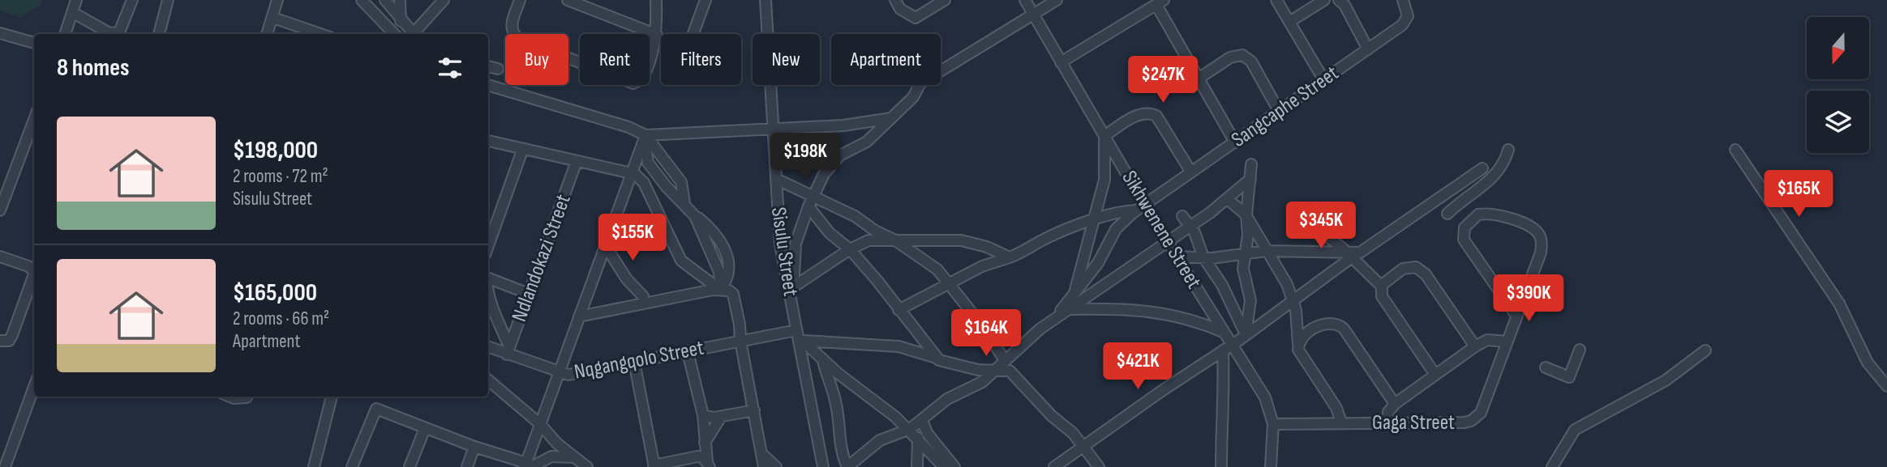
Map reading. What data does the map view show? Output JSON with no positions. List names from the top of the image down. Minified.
{"streets":{"street":["Sangcaphe Street","Sikhwenene Street","Sisulu Street","Ndlandokazi Street","Nqgangqolo Street","Gaga Street"]},"crossings":[["Sangcaphe Street","Sikhwenene Street"],["Sikhwenene Street","Gaga Street"],["Sisulu Street","Nqgangqolo Street"],["Ndlandokazi Street","Nqgangqolo Street"]],"north":"bottom","page":{"chip":["Buy","Rent","Filters","New","Apartment"],"heading":"8 homes","price":["$247K","$198K","$165K","$345K","$155K","$390K","$164K","$421K"],"list":[{"name":"$198,000","note":"2 rooms · 72 m² · Sisulu Street"},{"name":"$165,000","note":"2 rooms · 66 m² · Apartment"}]}}
